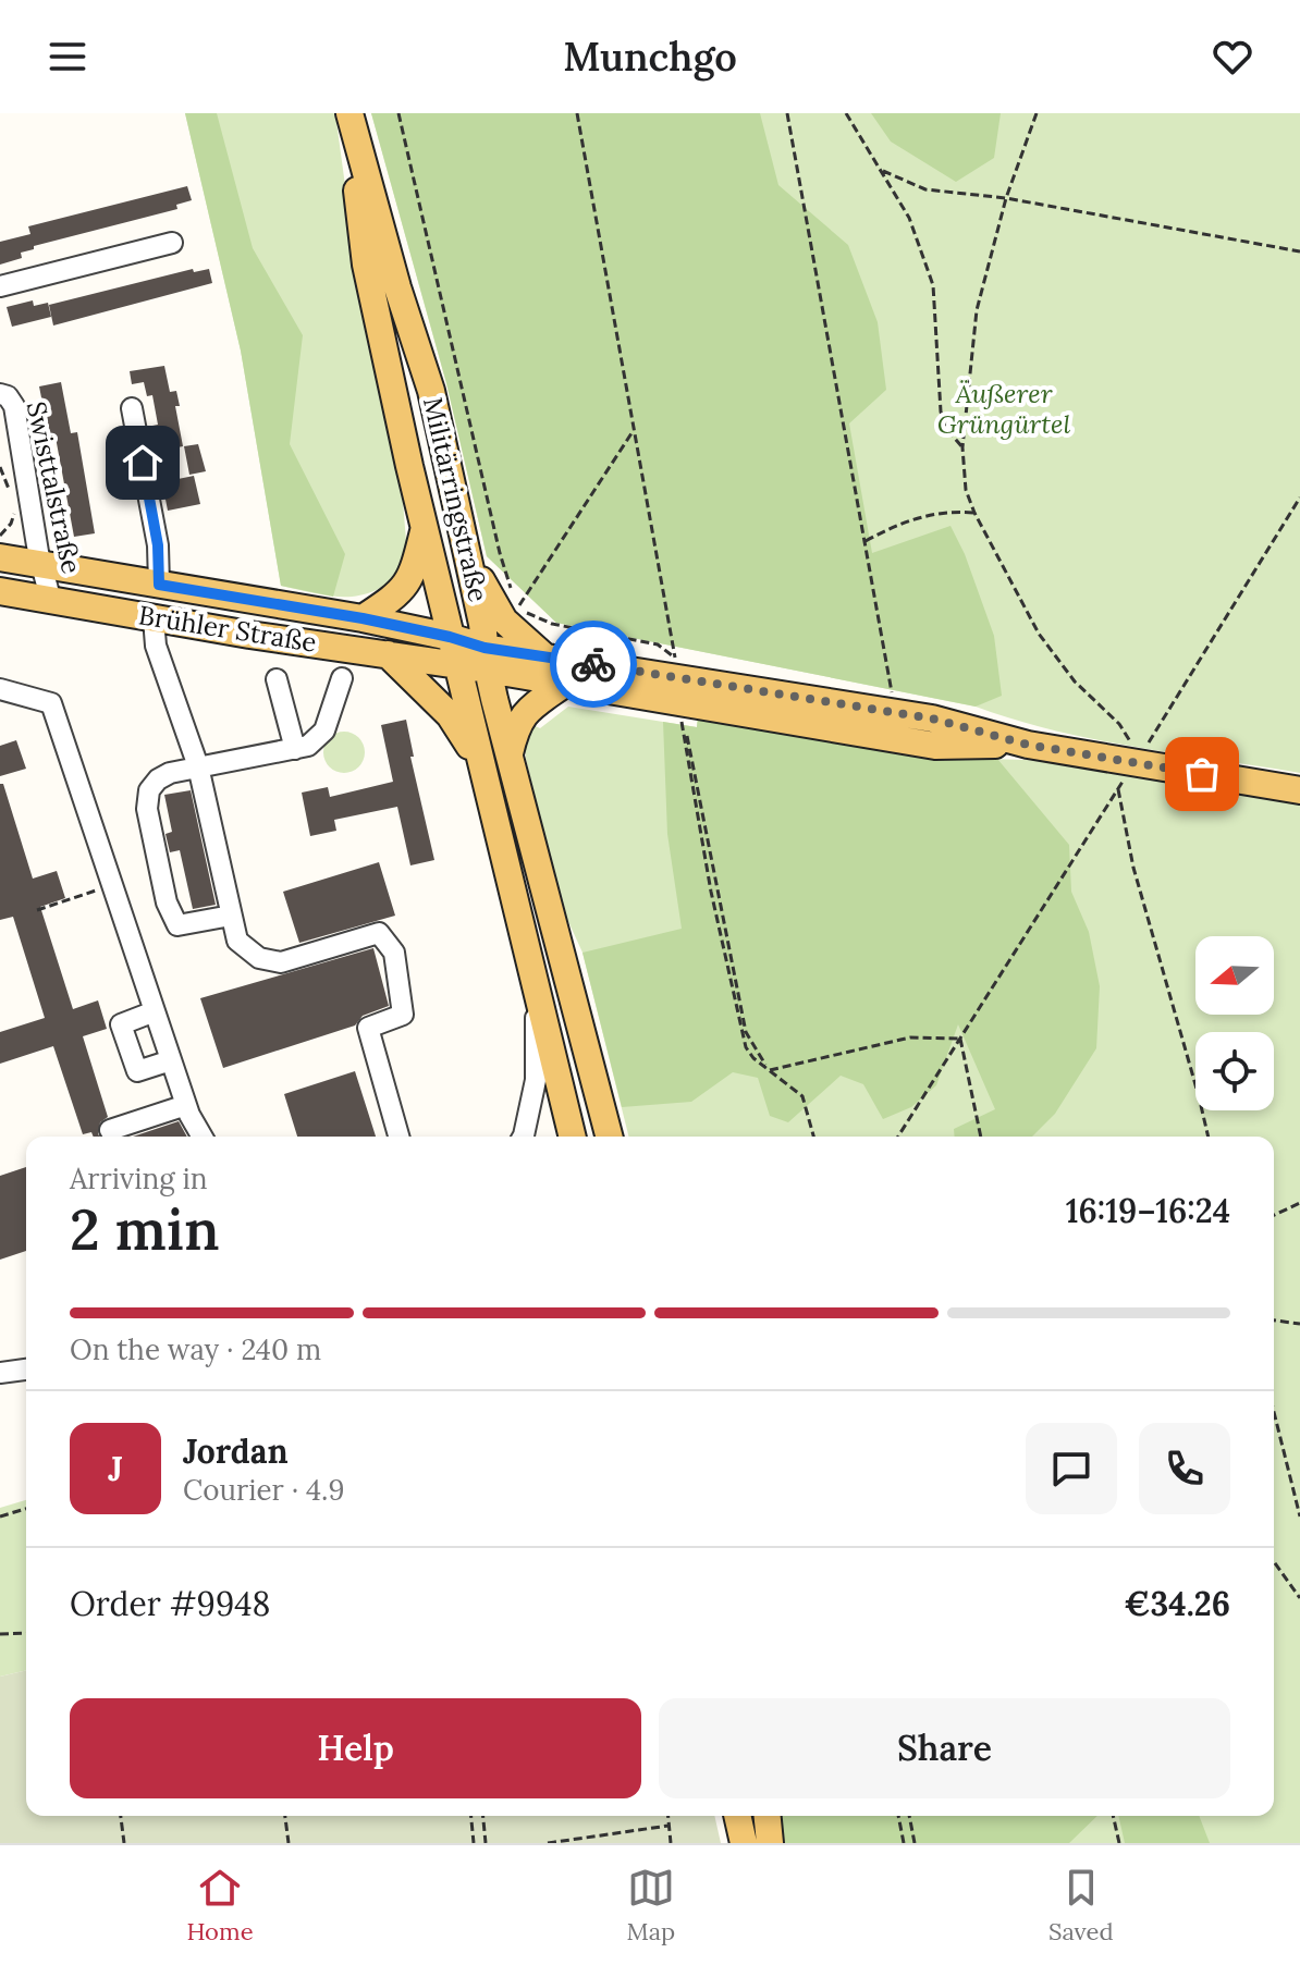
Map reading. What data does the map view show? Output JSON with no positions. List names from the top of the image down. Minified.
{"streets":{"main road":["Militärringstraße","Brühler Straße"],"street":["Swisttalstraße"]},"crossings":[["Swisttalstraße","Brühler Straße"],["Militärringstraße","Brühler Straße"]],"parks":["Äußerer Grüngürtel"],"north":"left","page":{"header":"Munchgo","heading":["2 min","Arriving in","16:19–16:24"],"panel":["Jordan","Courier · 4.9","Order #9948","€34.26"],"bar":"On the way · 240 m","round":"J","buttons":["Help","Share"],"tabs":["Home","Map","Saved"]}}
